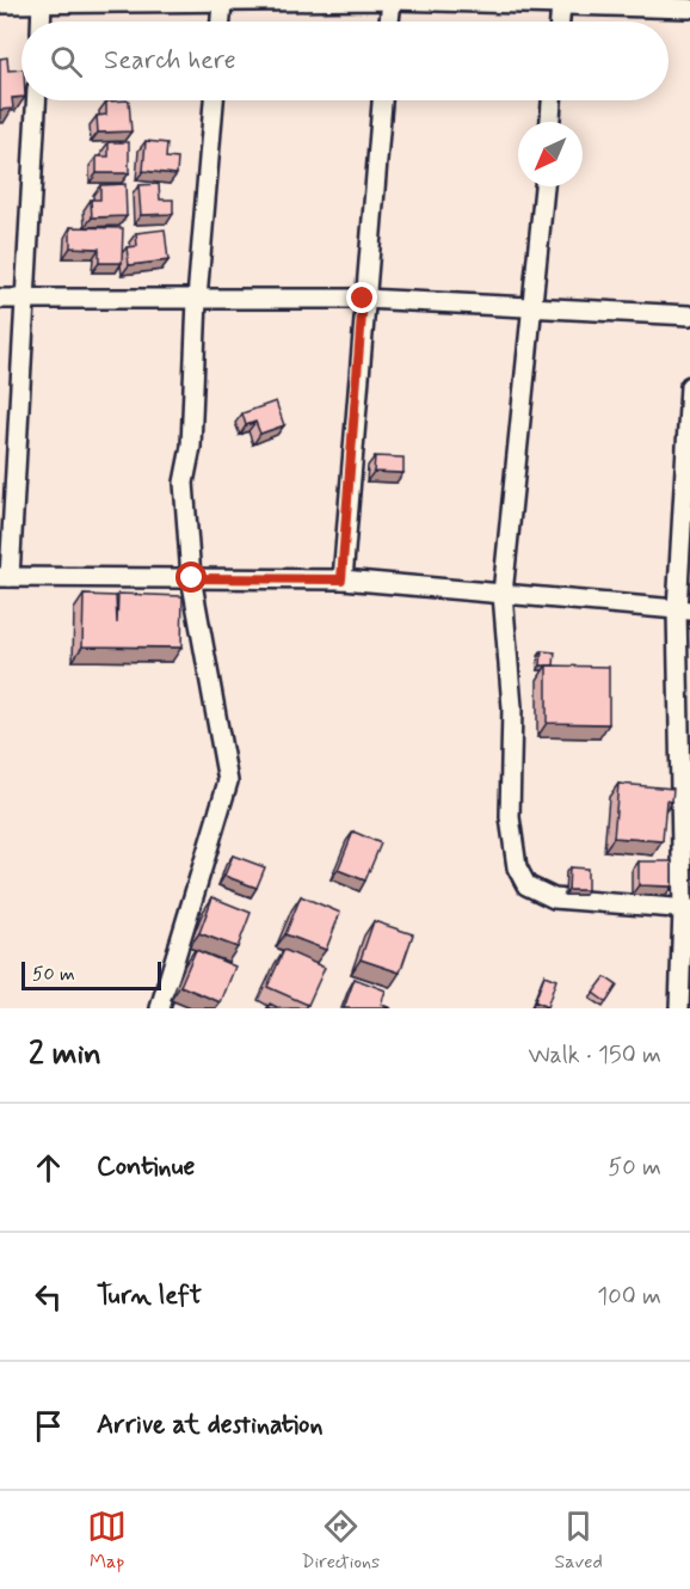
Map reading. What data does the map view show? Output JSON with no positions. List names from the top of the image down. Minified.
{"scale_bar":"50 m","north":"bottom left","page":{"search":"Search here","scale":"50 m","heading":["2 min","Walk · 150 m"],"list":[["Continue","50 m"],["Turn left","100 m"],"Arrive at destination"],"nav":["Map","Directions","Saved"]}}
